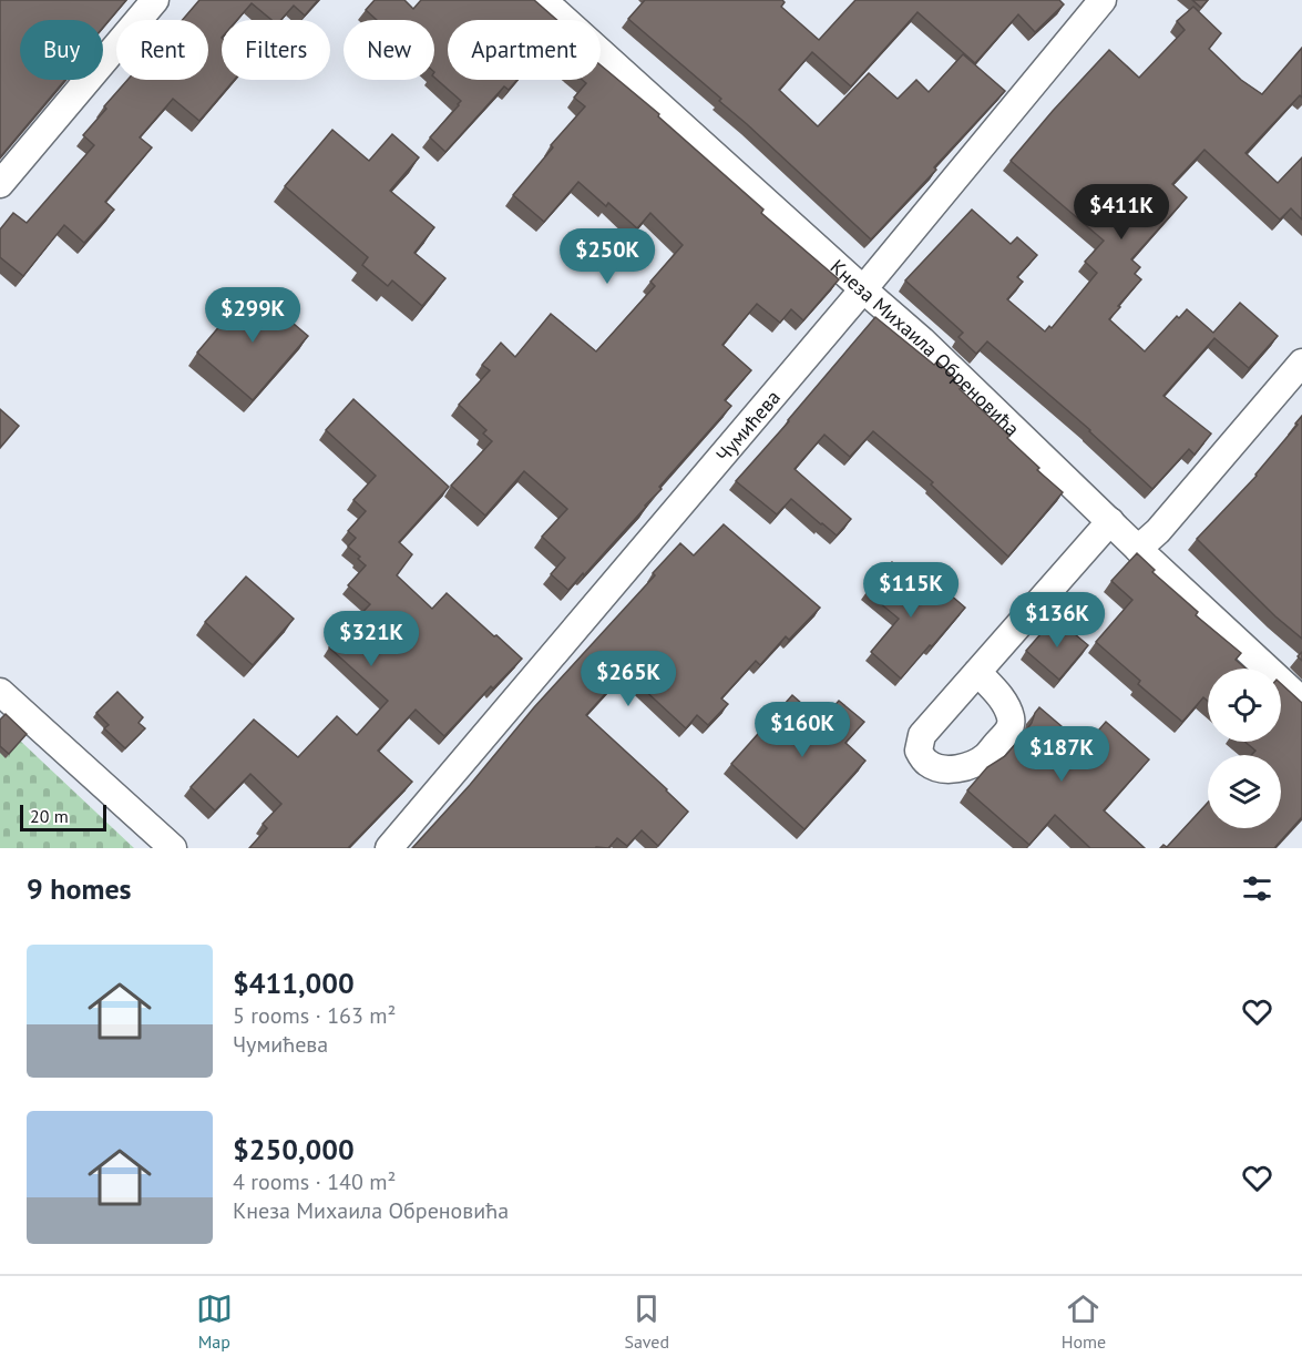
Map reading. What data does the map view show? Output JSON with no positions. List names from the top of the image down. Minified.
{"streets":{"street":["Кнеза Михаила Обреновића","Чумићева"]},"crossings":[["Кнеза Михаила Обреновића","Чумићева"]],"scale_bar":"20 m","page":{"chip":["Buy","Rent","Filters","New","Apartment"],"price":["$411K","$250K","$299K","$115K","$136K","$321K","$265K","$160K","$187K"],"scale":"20 m","heading":"9 homes","list":[{"name":"$411,000","note":"5 rooms · 163 m² · Чумићева"},{"name":"$250,000","note":"4 rooms · 140 m² · Кнеза Михаила Обреновића"}],"tabs":["Map","Saved","Home"]}}
